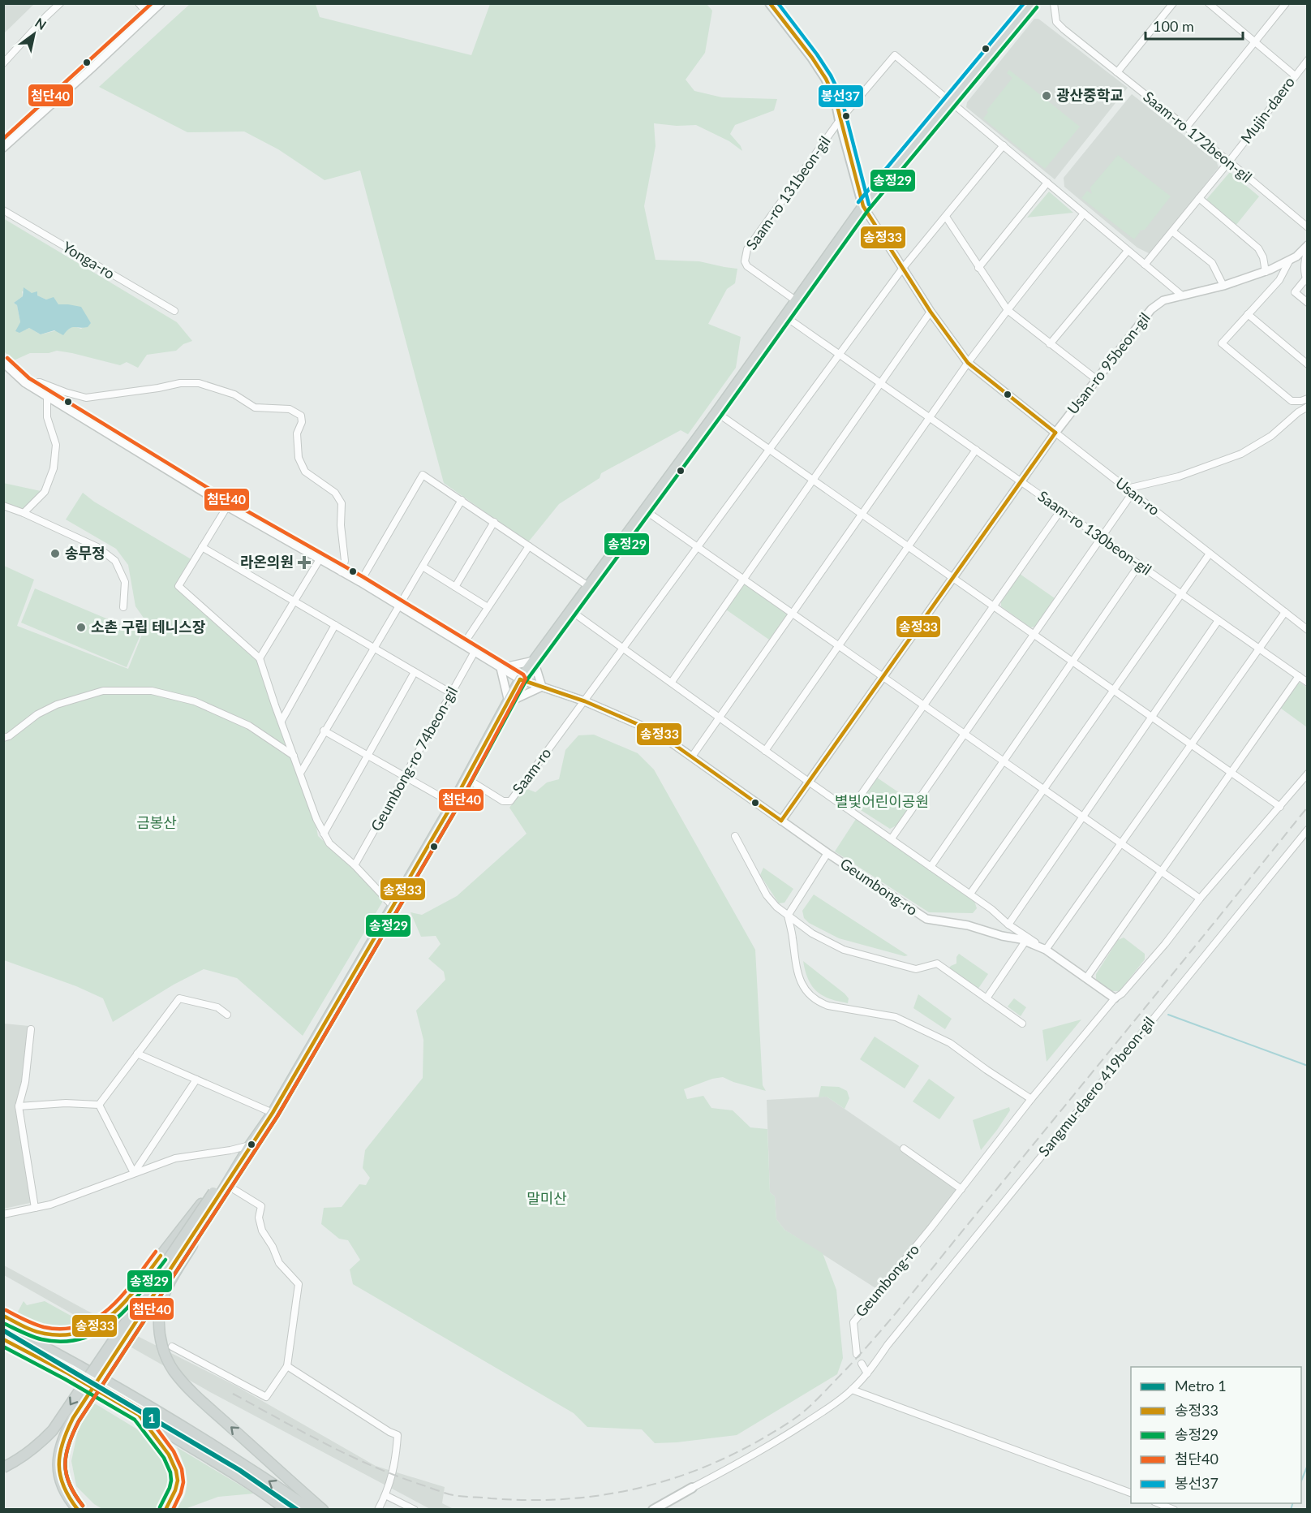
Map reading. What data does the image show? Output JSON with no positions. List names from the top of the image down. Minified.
{"streets":{"main road":["Usan-ro"],"street":["Mujin-daero","Saam-ro 172beon-gil","Saam-ro 131beon-gil","Yonga-ro","Usan-ro 95beon-gil","Saam-ro 130beon-gil","Geumbong-ro 74beon-gil","Saam-ro","Geumbong-ro","Sangmu-daero 419beon-gil"]},"crossings":[["Mujin-daero","Saam-ro 172beon-gil"],["Saam-ro 131beon-gil","Usan-ro"],["Usan-ro 95beon-gil","Usan-ro"],["Usan-ro 95beon-gil","Saam-ro 130beon-gil"],["Usan-ro 95beon-gil","Geumbong-ro"],["Geumbong-ro 74beon-gil","Geumbong-ro"],["Saam-ro","Geumbong-ro"]],"parks":["별빛어린이공원","금봉산","말미산"],"places":{"other":["광산중학교","송무정","소촌 구립 테니스장"],"health":["라온의원"]},"lines":["transit line 송정33","transit line 첨단40","transit line 봉선37","transit line 송정29","metro line 1"],"legend":["Metro 1","송정33","송정29","첨단40","봉선37"],"scale_bar":"100 m","north":"top right"}
